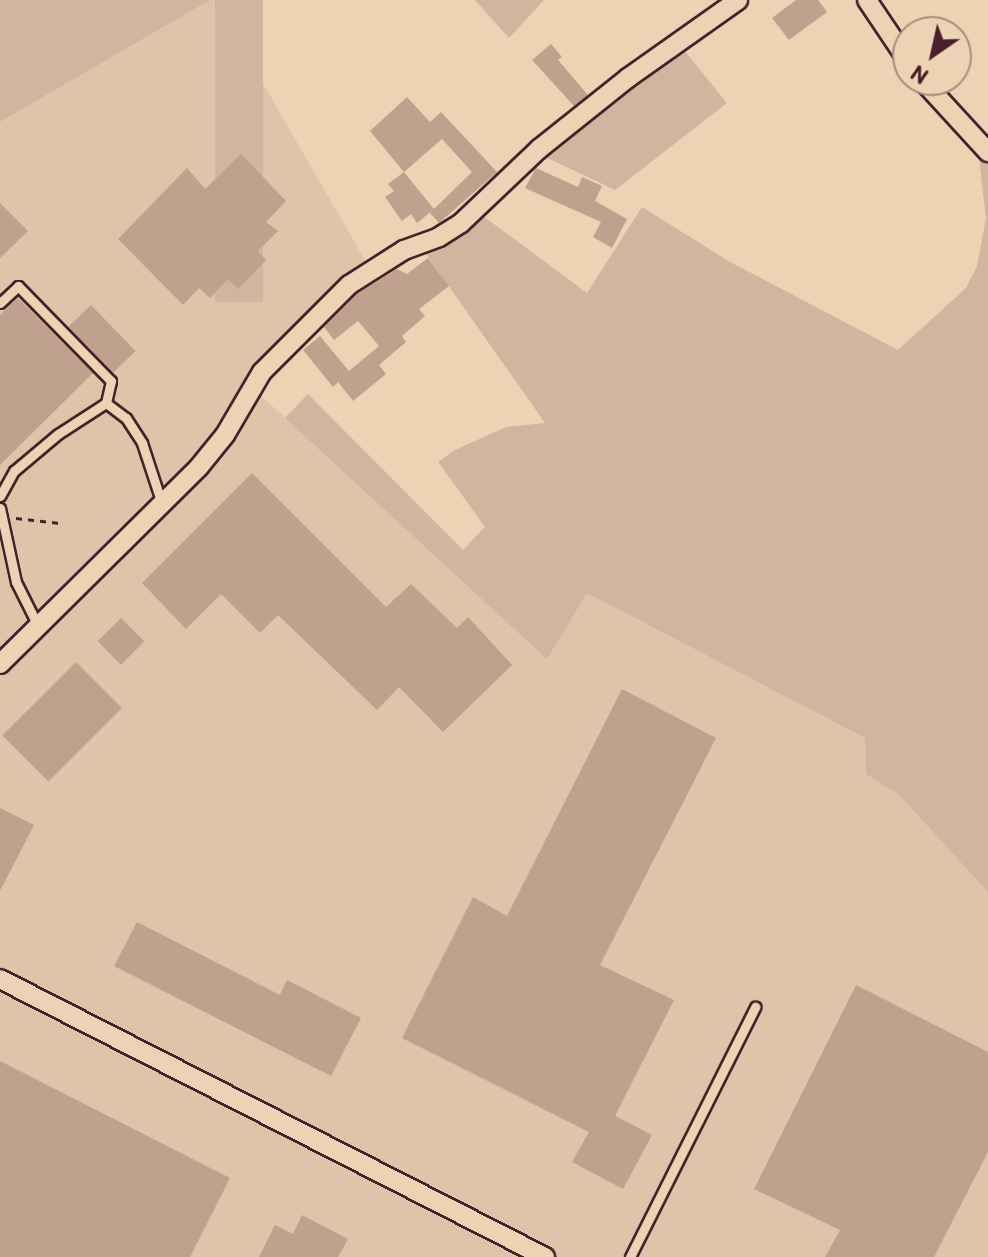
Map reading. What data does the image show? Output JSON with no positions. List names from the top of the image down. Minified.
{"north":"bottom left"}
